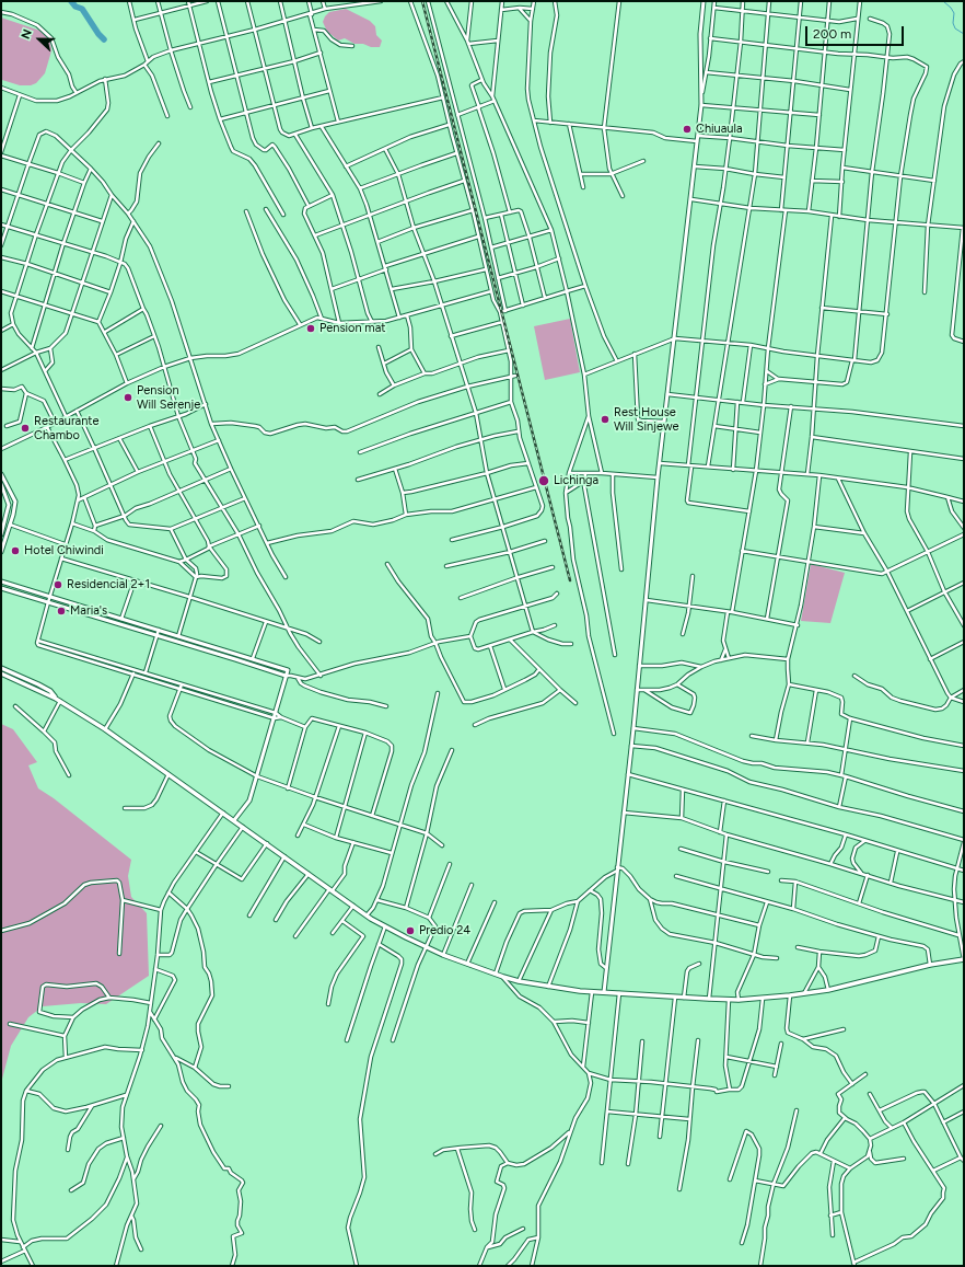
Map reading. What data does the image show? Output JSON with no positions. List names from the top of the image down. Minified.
{"places":["Chiuaula","Pension mat","Pension Will Serenje","Rest House Will Sinjewe","Restaurante Chambo","Lichinga","Hotel Chiwindi","Residencial 2+1","Maria's","Predio 24"],"scale_bar":"200 m","north":"left"}
